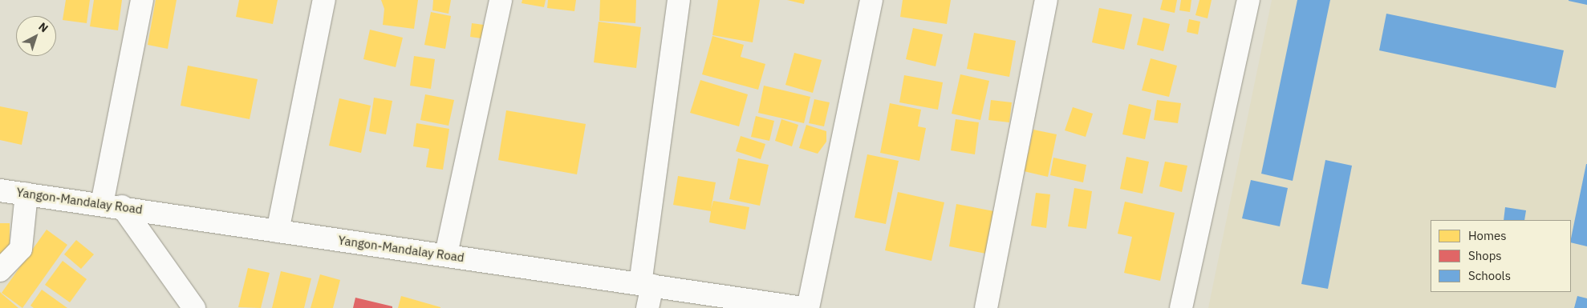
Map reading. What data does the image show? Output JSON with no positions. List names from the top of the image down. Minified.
{"streets":{"main road":["Yangon-Mandalay Road"]},"legend":["Homes","Shops","Schools"],"north":"top right"}
